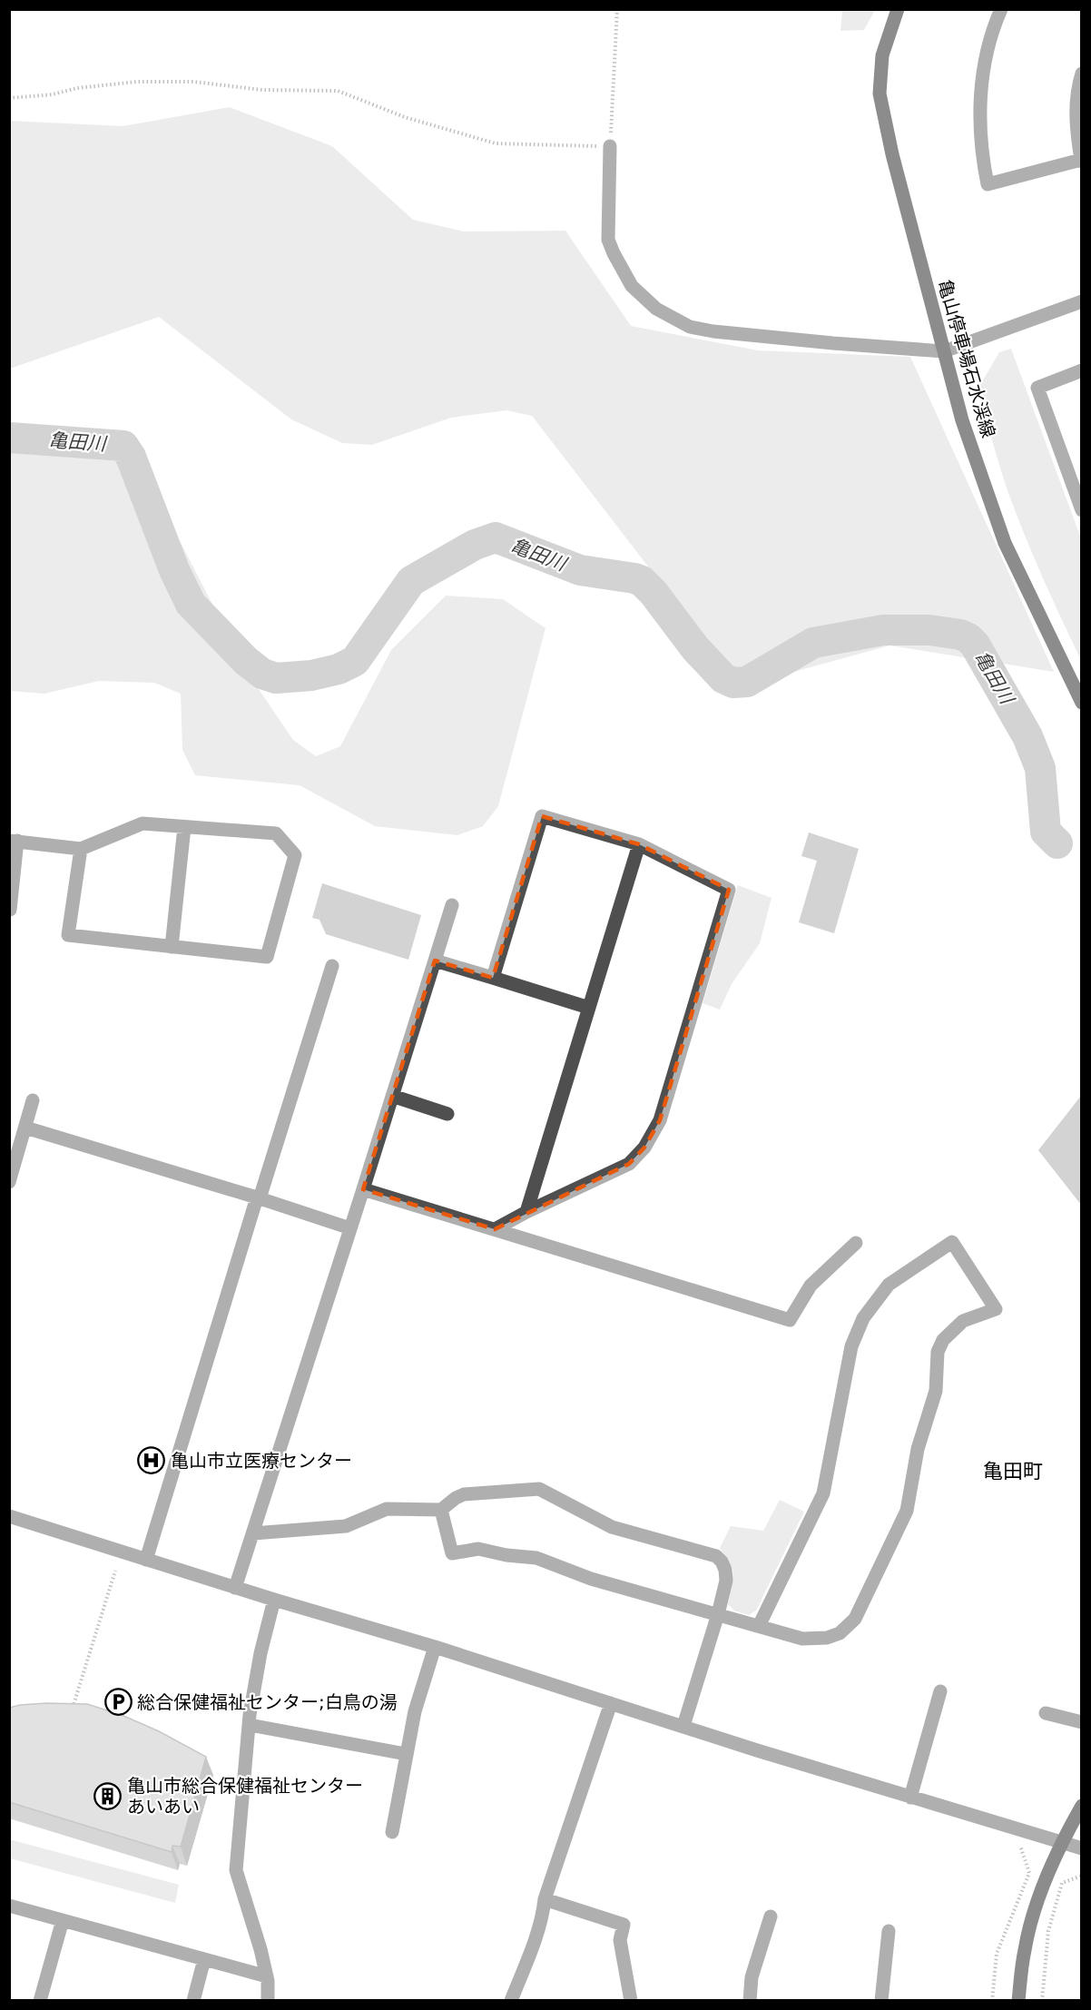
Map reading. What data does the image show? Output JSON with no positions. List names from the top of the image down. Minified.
{"streets":{"main road":["亀山停車場石水渓線"]},"districts":["亀田町"],"water":["亀田川"],"places":{"hospital":["亀山市立医療センター"],"parking":["総合保健福祉センター;白鳥の湯"],"building":["亀山市総合保健福祉センター あいあい"]}}
